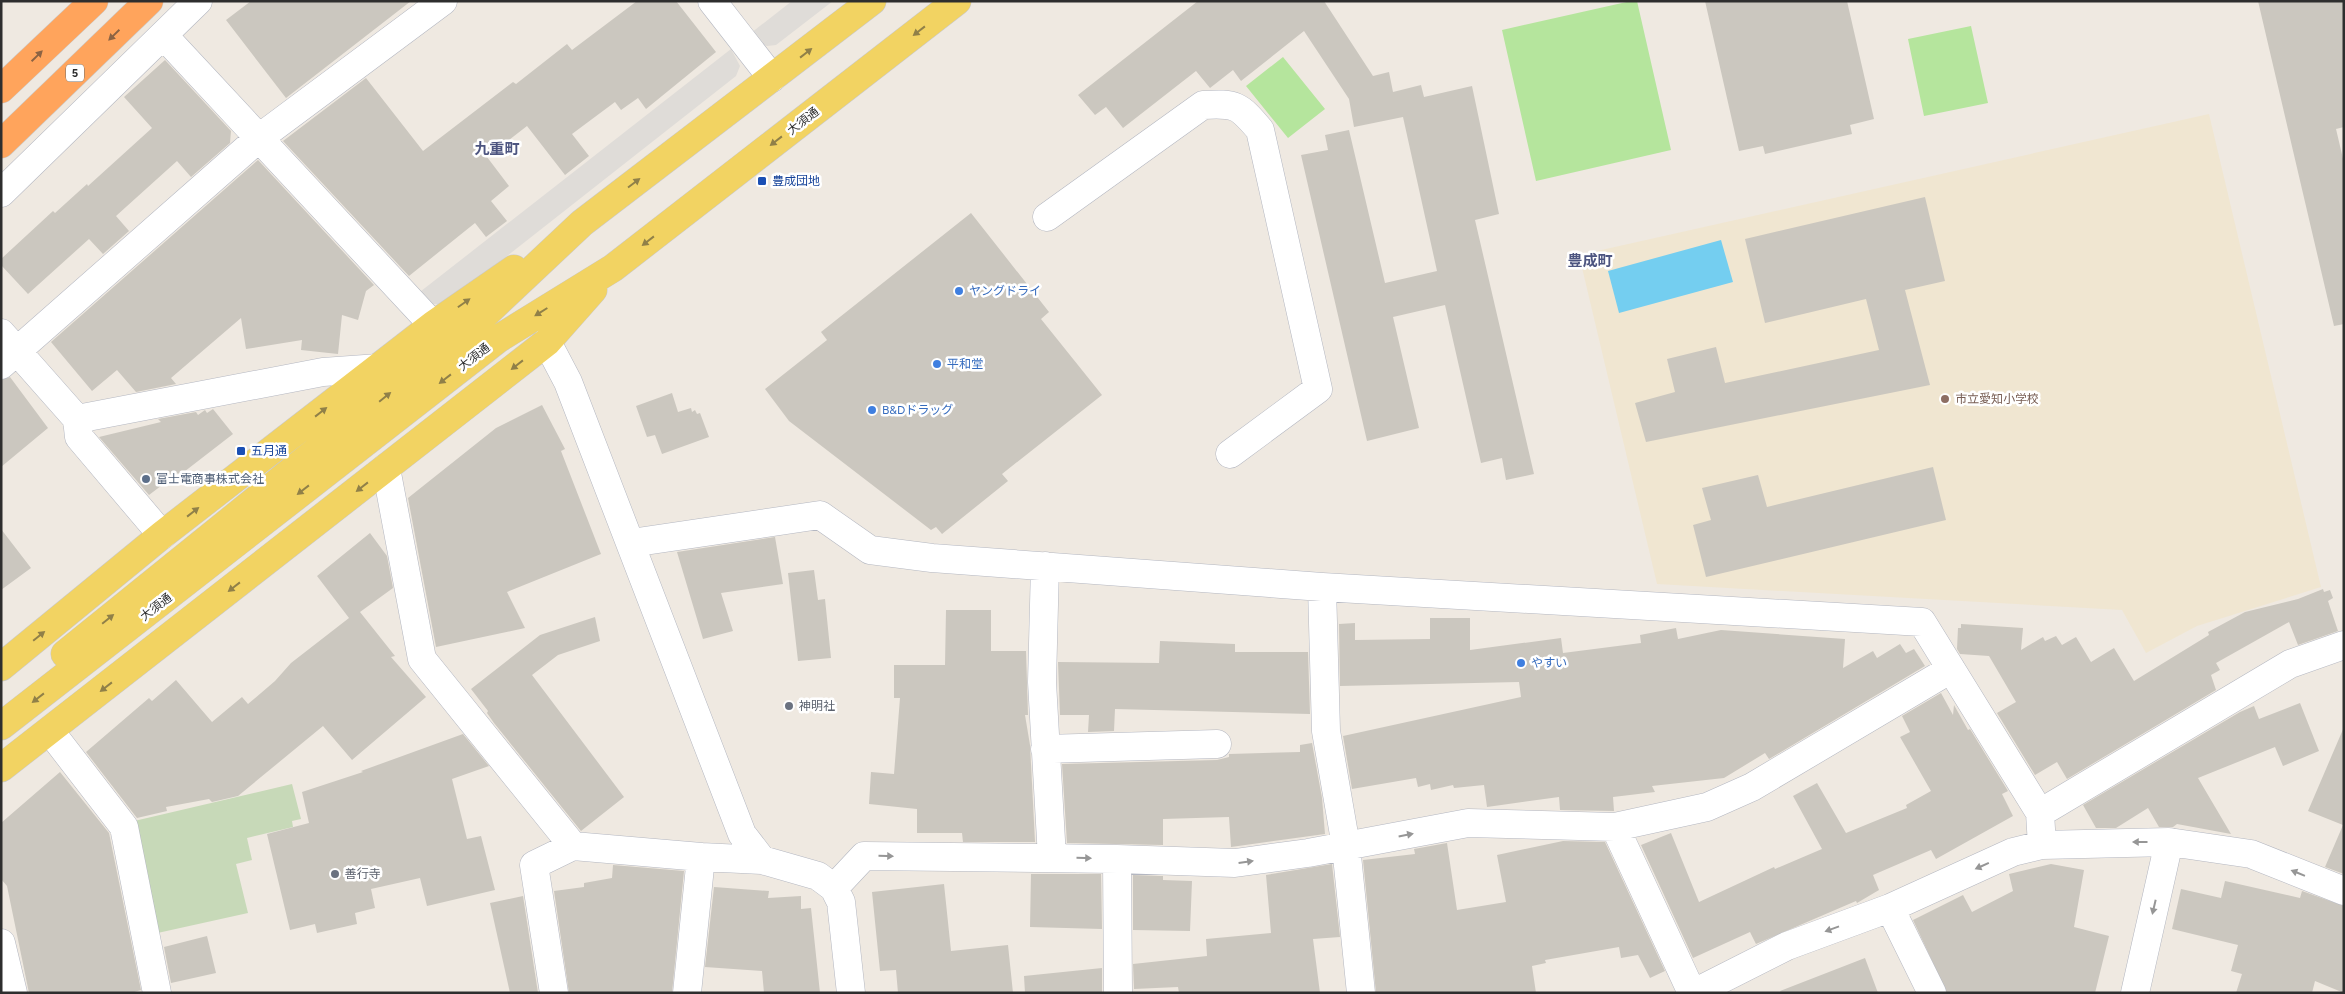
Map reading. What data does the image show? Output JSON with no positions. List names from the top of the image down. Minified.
{"streets":{"highway":["5"],"main road":["大須通"]},"districts":["九重町","豊成町"],"places":{"transit":["豊成団地","五月通"],"other":["ヤングドライ","平和堂","市立愛知小学校","B&Dドラッグ","富士電商事株式会社","やすい","神明社","善行寺"]}}
